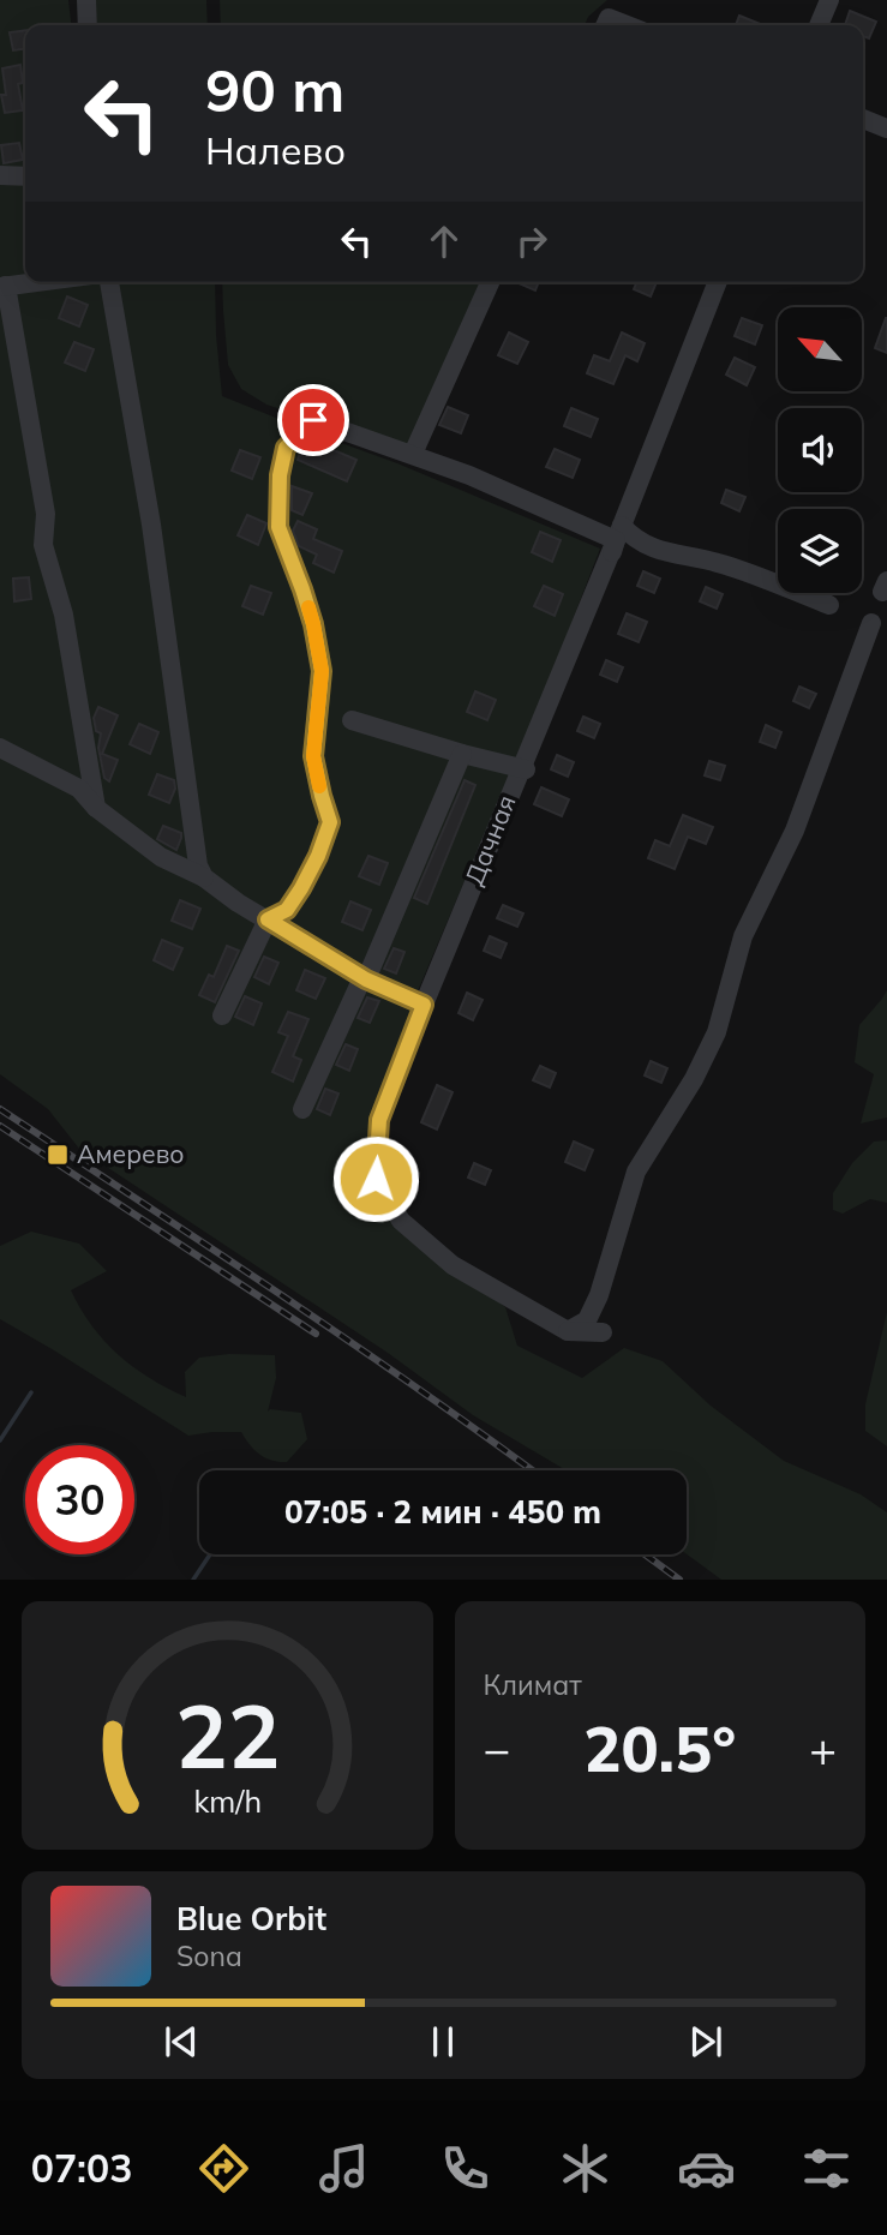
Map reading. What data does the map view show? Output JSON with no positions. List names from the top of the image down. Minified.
{"streets":{"street":["Дачная"]},"places":{"transit":["Амерево"]},"north":"top left","page":{"turn":["90 m","Налево"],"limit":"30","trip":"07:05 · 2 мин · 450 m","tile":"Климат","heat":["−","20.5°","+"],"song":["Blue Orbit","Sona"],"tabs":"07:03","gauge":["22","km/h"]}}
